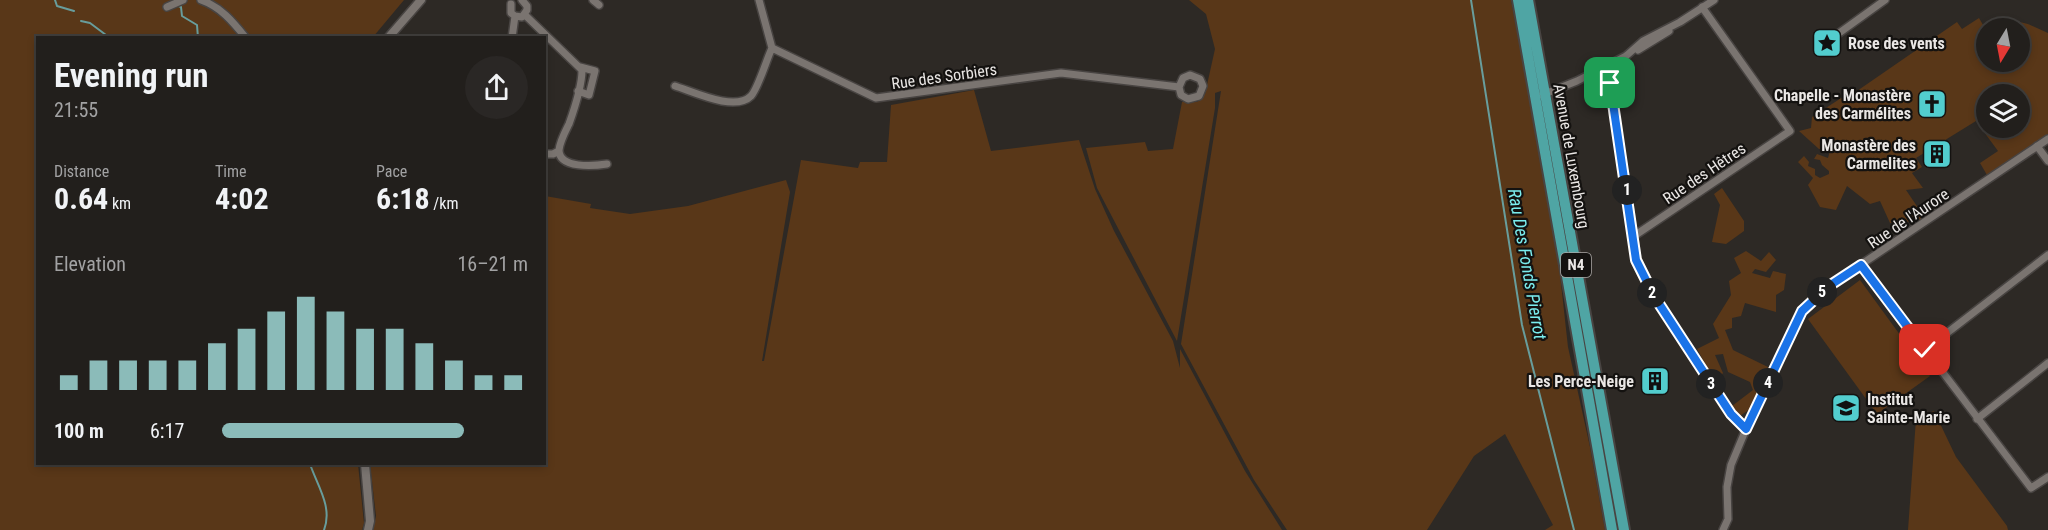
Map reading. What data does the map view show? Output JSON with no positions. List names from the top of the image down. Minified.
{"streets":{"main road":["Avenue de Luxembourg","N4"],"street":["Rue des Sorbiers","Rue des Hêtres","Rue de l'Aurore"]},"water":["Rau Des Fonds Pierrot"],"places":{"place":["Rose des vents"],"church":["Chapelle - Monastère des Carmélites"],"building":["Monastère des Carmelites","Les Perce-Neige"],"school or university":["Institut Sainte-Marie"]},"north":"bottom","page":{"heading":["Evening run","21:55"],"stats":[["Distance","0.64 km"],["Time","4:02"],["Pace","6:18 /km"]],"pins":["1","5","2","4","3"],"chart":["Elevation","16–21 m"],"list":[{"name":"100 m","note":"6:17"}]}}
